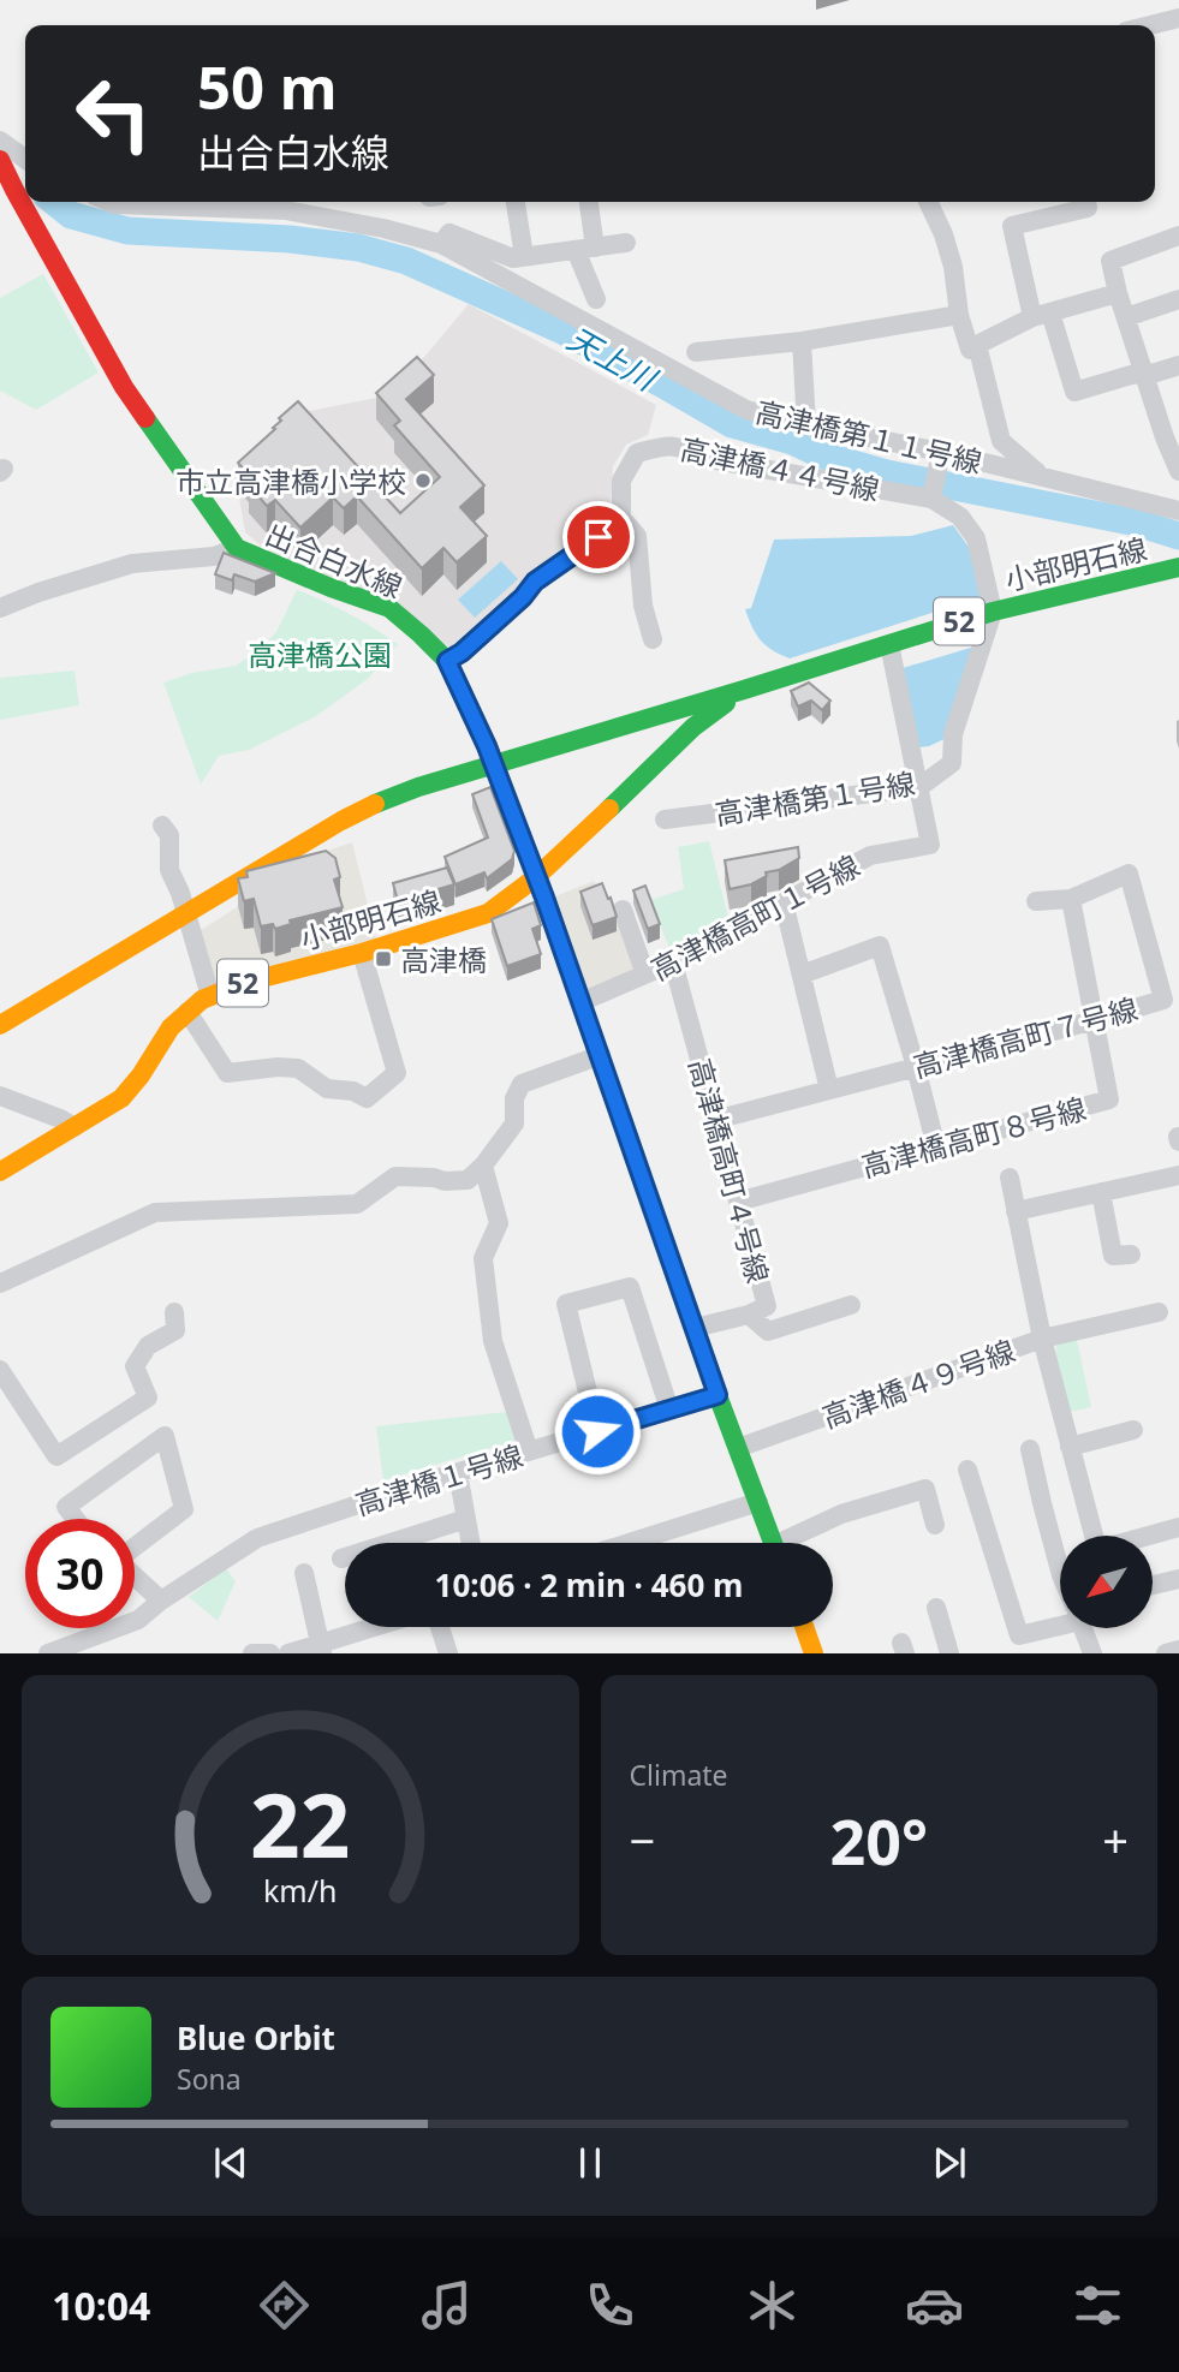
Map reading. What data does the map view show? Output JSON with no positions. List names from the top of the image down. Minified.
{"streets":{"main road":["出合白水線","小部明石線","52"],"street":["高津橋第１１号線","高津橋４４号線","高津橋第１号線","高津橋高町１号線","高津橋高町７号線","高津橋高町８号線","高津橋高町４号線","高津橋４９号線","高津橋１号線"]},"crossings":[["高津橋４４号線","小部明石線"],["高津橋４４号線","高津橋第１号線"],["出合白水線","小部明石線"],["出合白水線","高津橋高町１号線"],["出合白水線","高津橋高町４号線"],["出合白水線","高津橋４９号線"],["出合白水線","高津橋１号線"],["小部明石線","高津橋第１号線"],["小部明石線","高津橋高町１号線"],["高津橋第１号線","高津橋高町１号線"],["高津橋高町１号線","高津橋高町４号線"],["高津橋高町７号線","高津橋高町８号線"],["高津橋高町７号線","高津橋高町４号線"],["高津橋高町８号線","高津橋高町４号線"]],"water":["天上川"],"parks":["高津橋公園"],"places":{"other":["市立高津橋小学校"],"transit":["高津橋"]},"north":"bottom left","page":{"turn":["50 m","出合白水線"],"limit":"30","trip":"10:06 · 2 min · 460 m","tile":"Climate","heat":["−","20°","+"],"song":["Blue Orbit","Sona"],"tabs":"10:04","gauge":["22","km/h"]}}
